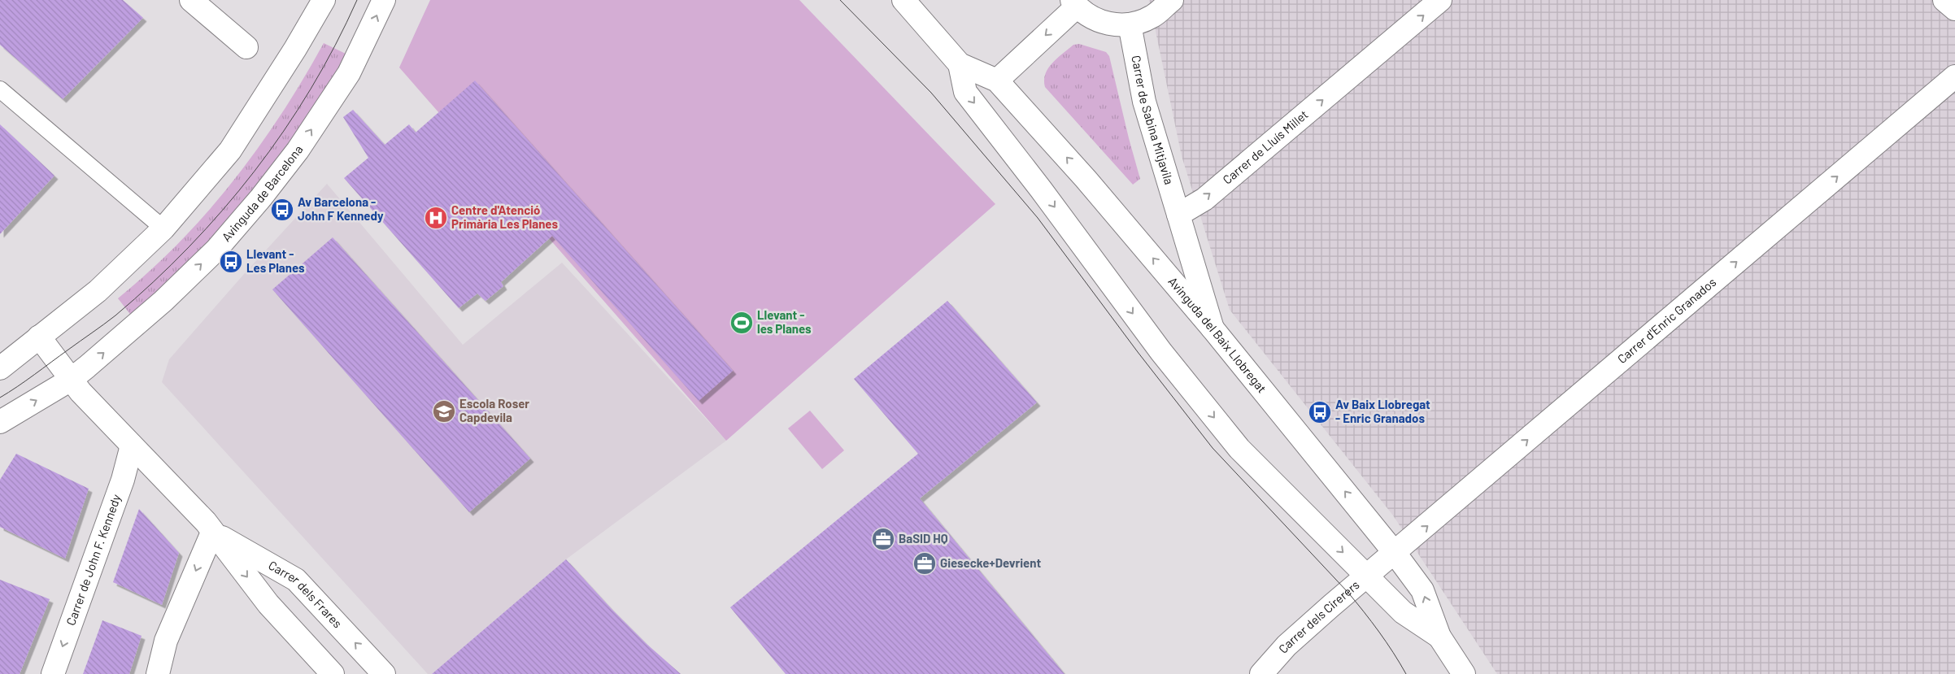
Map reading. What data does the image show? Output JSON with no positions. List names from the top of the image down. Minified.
{"streets":{"street":["Carrer de Sabina Mitjavila","Carrer de Lluís Millet","Avinguda de Barcelona","Carrer d'Enric Granados","Avinguda del Baix Llobregat","Carrer de John F. Kennedy","Carrer dels Frares","Carrer dels Cirerers"]},"crossings":[["Carrer de Sabina Mitjavila","Carrer de Lluís Millet"],["Avinguda de Barcelona","Carrer dels Frares"],["Carrer d'Enric Granados","Avinguda del Baix Llobregat"],["Carrer d'Enric Granados","Carrer dels Cirerers"],["Avinguda del Baix Llobregat","Carrer dels Cirerers"],["Carrer de John F. Kennedy","Carrer dels Frares"]],"one_way":["Carrer de Lluís Millet","Carrer d'Enric Granados"],"places":{"bus stop":["Av Barcelona - John F Kennedy","Llevant - Les Planes","Av Baix Llobregat - Enric Granados"],"hospital":["Centre d'Atenció Primària Les Planes"],"sports":["Llevant - les Planes"],"school or university":["Escola Roser Capdevila"],"office":["BaSID HQ","Giesecke+Devrient"]}}
